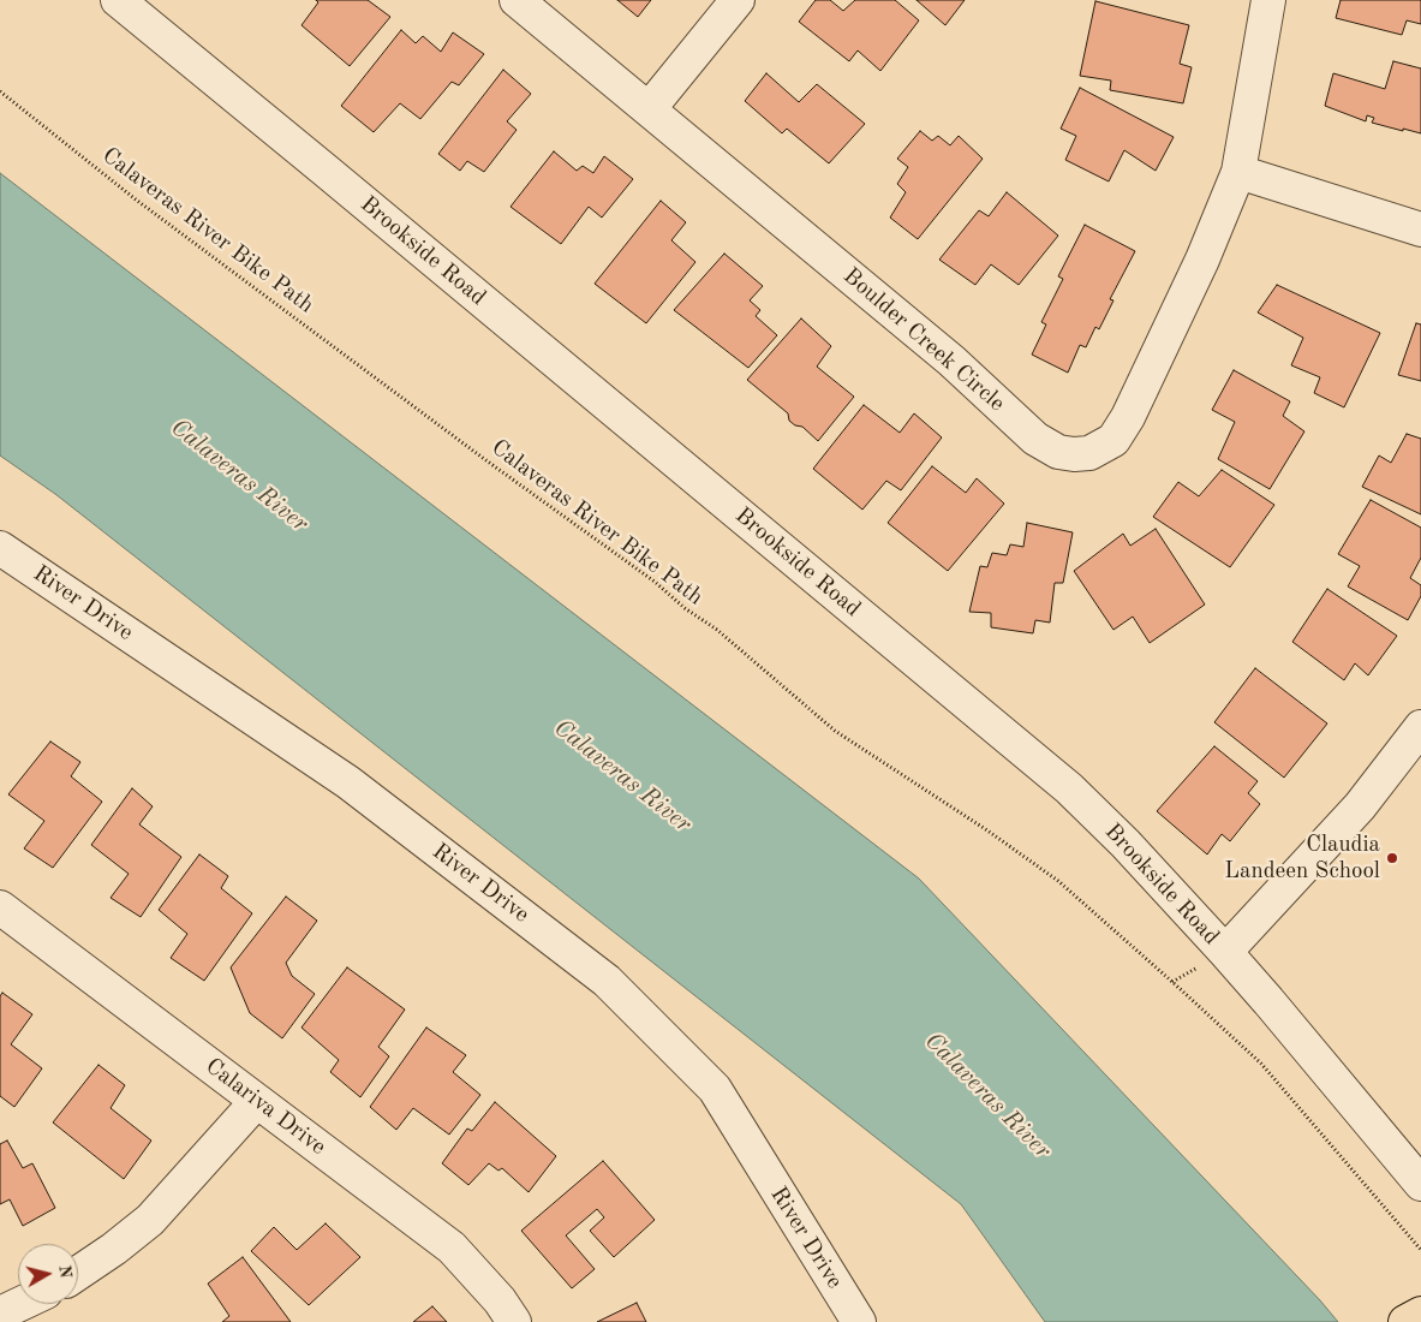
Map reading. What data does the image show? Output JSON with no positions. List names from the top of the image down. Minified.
{"streets":{"street":["Brookside Road","Boulder Creek Circle","River Drive","Calariva Drive"],"path":["Calaveras River Bike Path"]},"water":["Calaveras River"],"places":["Claudia Landeen School"],"north":"right"}
